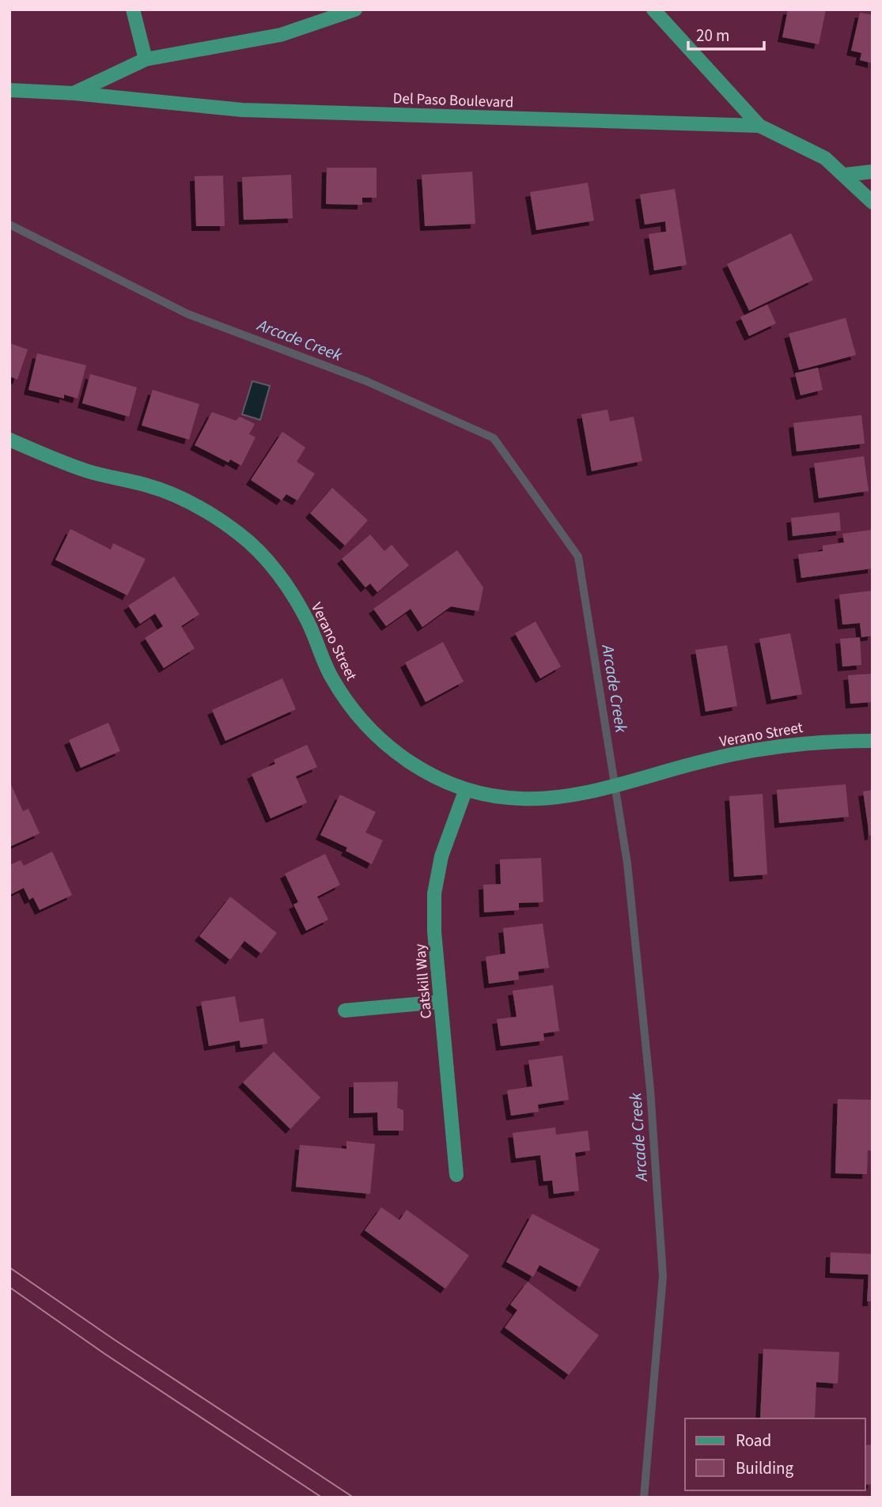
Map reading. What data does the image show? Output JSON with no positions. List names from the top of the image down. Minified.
{"streets":{"street":["Del Paso Boulevard","Verano Street","Catskill Way"]},"crossings":[["Verano Street","Catskill Way"]],"water":["Arcade Creek"],"legend":["Road","Building"],"scale_bar":"20 m"}
